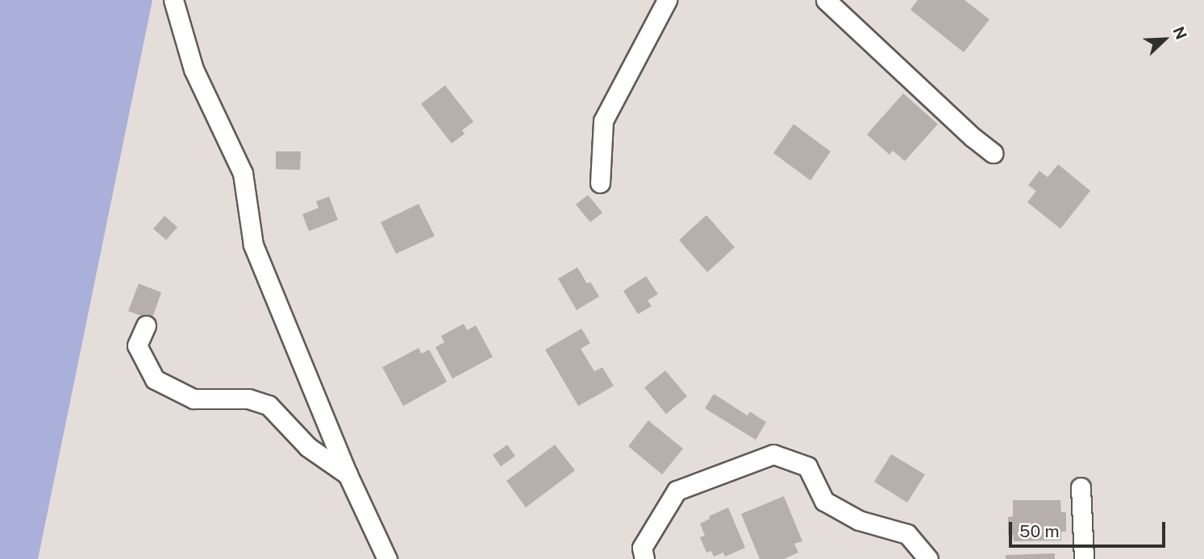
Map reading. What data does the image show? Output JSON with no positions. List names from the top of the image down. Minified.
{"scale_bar":"50 m","north":"top right"}
